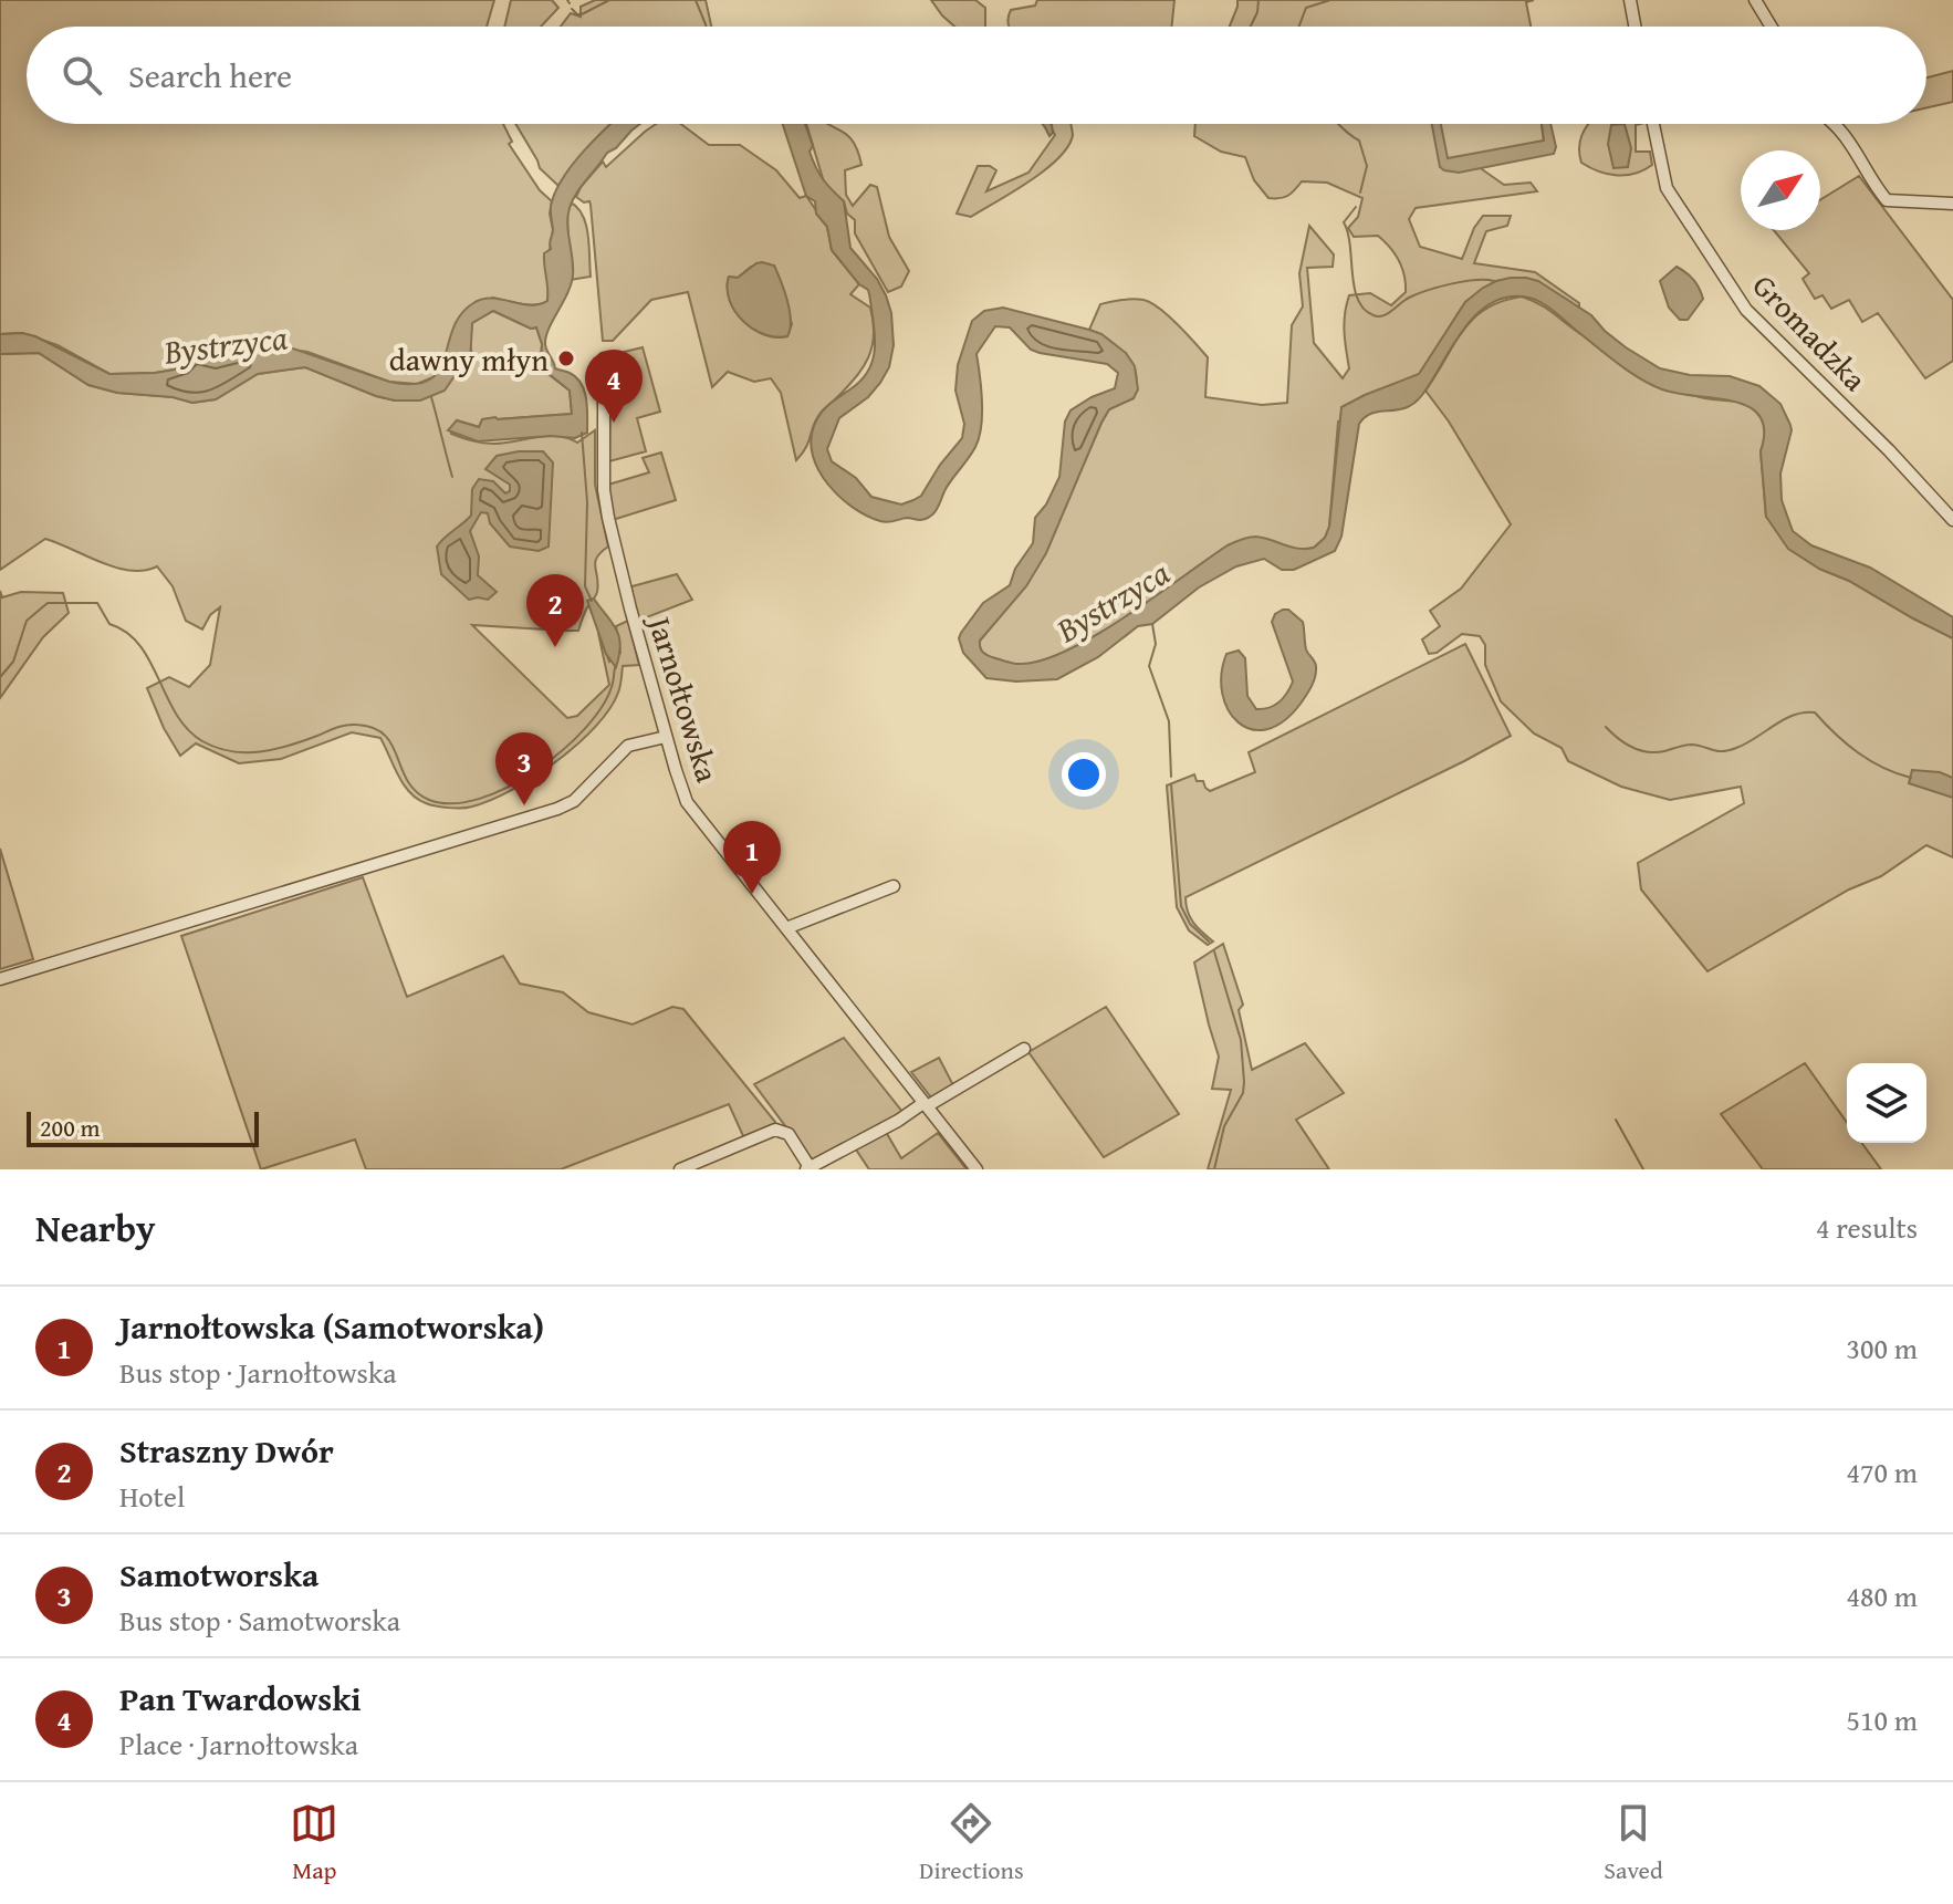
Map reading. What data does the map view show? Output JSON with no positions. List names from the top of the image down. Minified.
{"streets":{"street":["Gromadzka","Jarnołtowska"]},"water":["Bystrzyca"],"places":["dawny młyn"],"scale_bar":"200 m","north":"top right","page":{"search":"Search here","pins":["4","2","3","1"],"scale":"200 m","heading":["Nearby","4 results"],"list":[{"mark":"1","name":"Jarnołtowska (Samotworska)","note":"Bus stop · Jarnołtowska","value":"300 m"},{"mark":"2","name":"Straszny Dwór","note":"Hotel","value":"470 m"},{"mark":"3","name":"Samotworska","note":"Bus stop · Samotworska","value":"480 m"},{"mark":"4","name":"Pan Twardowski","note":"Place · Jarnołtowska","value":"510 m"}],"nav":["Map","Directions","Saved"]}}
